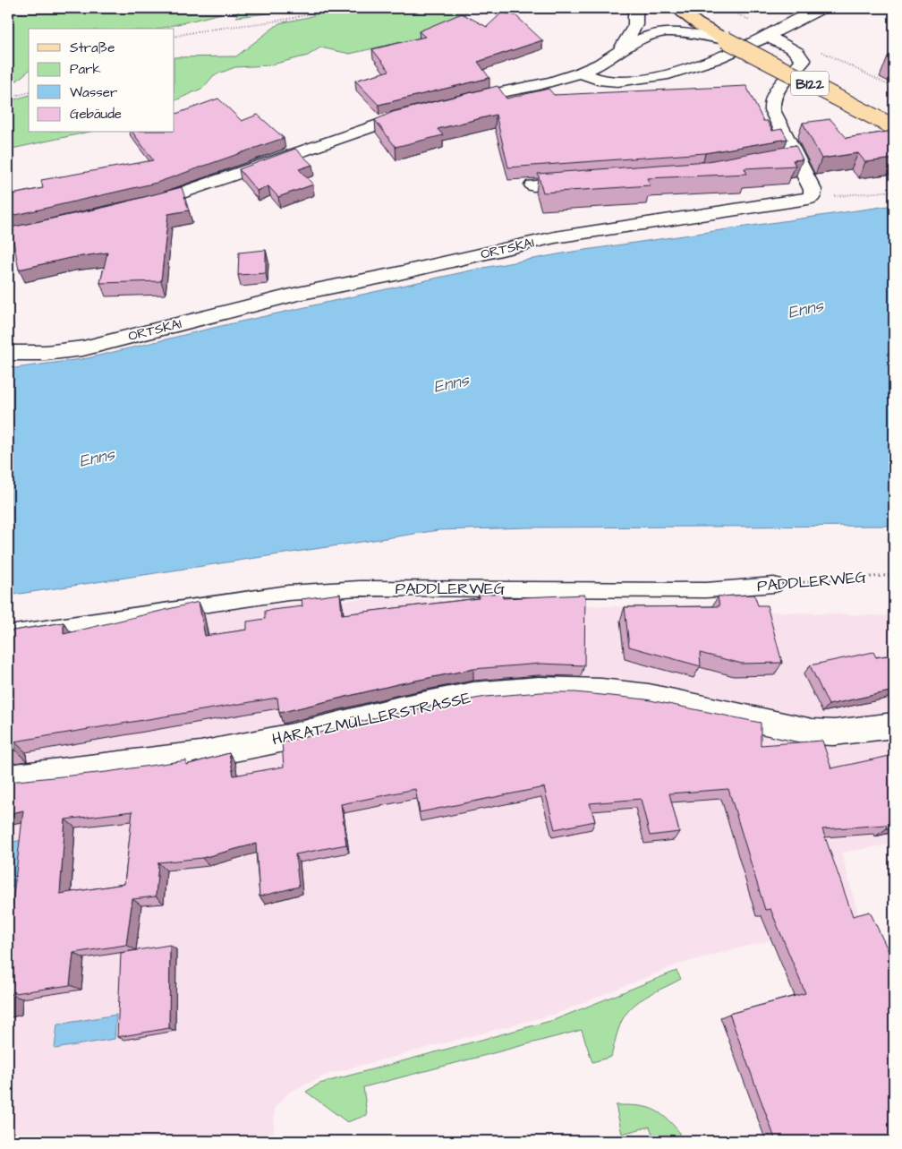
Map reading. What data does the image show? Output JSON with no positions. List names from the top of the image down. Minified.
{"streets":{"main road":["B122"],"street":["ORTSKAI","HARATZMÜLLERSTRASSE"],"lane":["PADDLERWEG"]},"water":["Enns"],"legend":["Straße","Park","Wasser","Gebäude"]}
